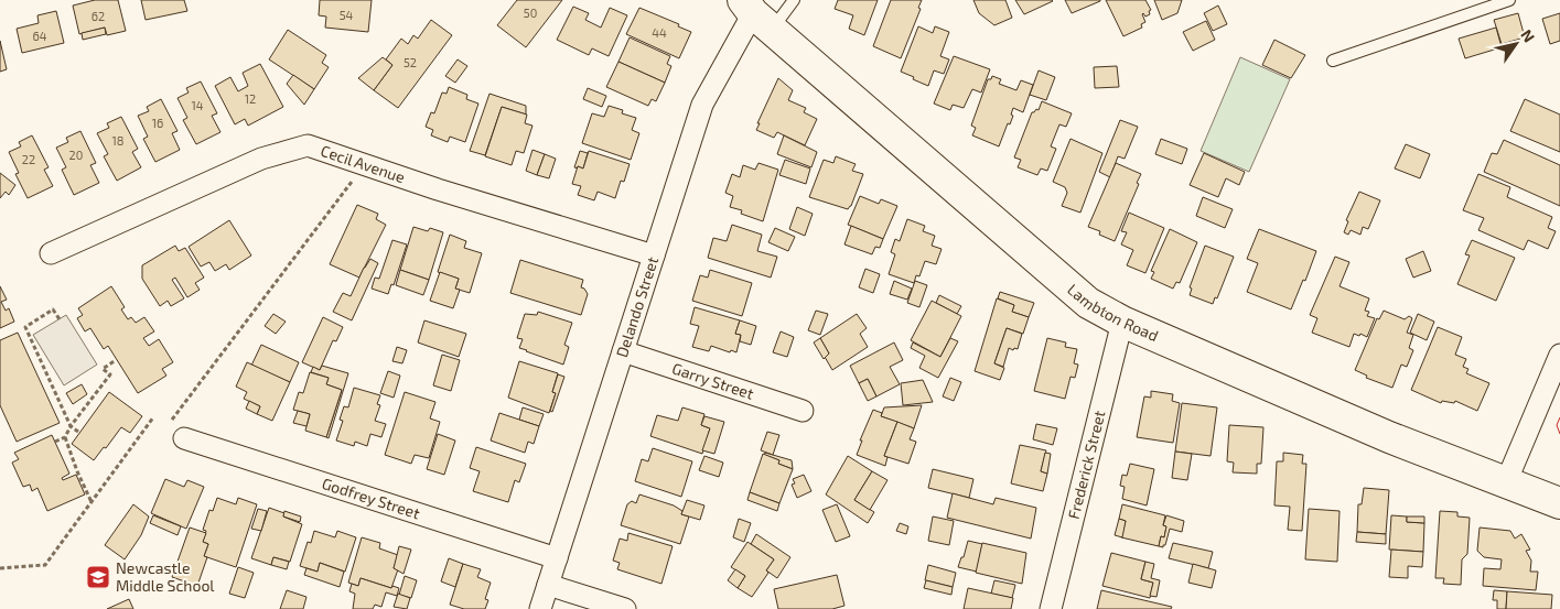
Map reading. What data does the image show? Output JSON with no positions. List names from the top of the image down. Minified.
{"streets":{"street":["Cecil Avenue","Delando Street","Lambton Road","Garry Street","Frederick Street","Godfrey Street"]},"crossings":[["Cecil Avenue","Delando Street"],["Delando Street","Lambton Road"],["Delando Street","Garry Street"],["Delando Street","Godfrey Street"],["Lambton Road","Frederick Street"]],"places":{"school or university":["Newcastle Middle School"]},"house_numbers":["50","54","62","44","64","52","12","14","16","18","20","22"],"north":"top right"}
